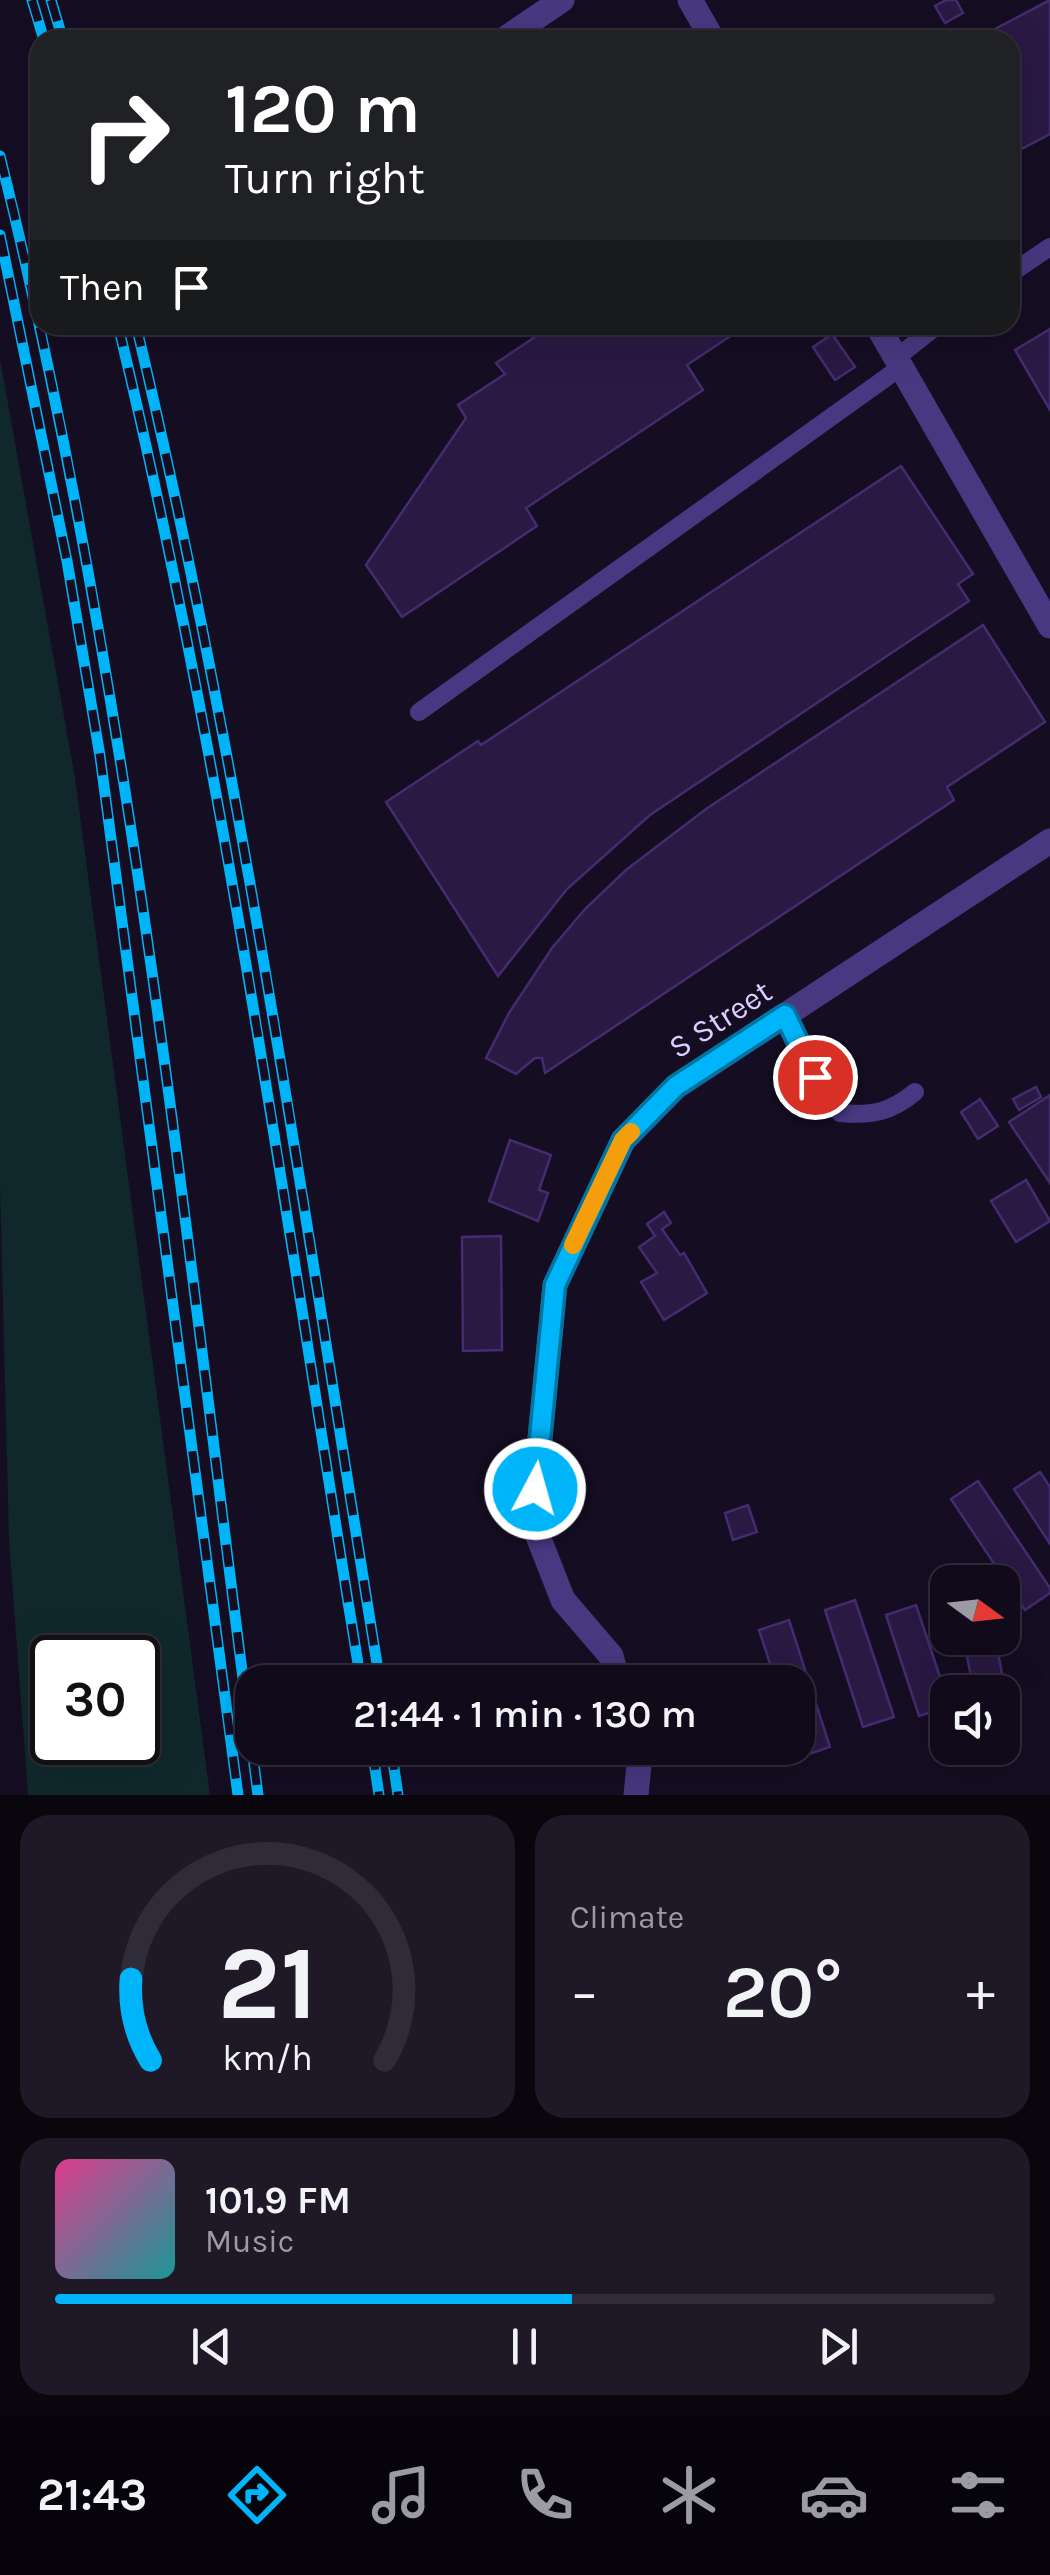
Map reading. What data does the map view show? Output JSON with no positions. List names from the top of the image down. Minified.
{"streets":{"street":["S Street"]},"north":"right","page":{"turn":["120 m","Turn right"],"then":"Then","limit":"30","trip":"21:44 · 1 min · 130 m","tile":"Climate","heat":["−","20°","+"],"song":["101.9 FM","Music"],"tabs":"21:43","gauge":["21","km/h"]}}
